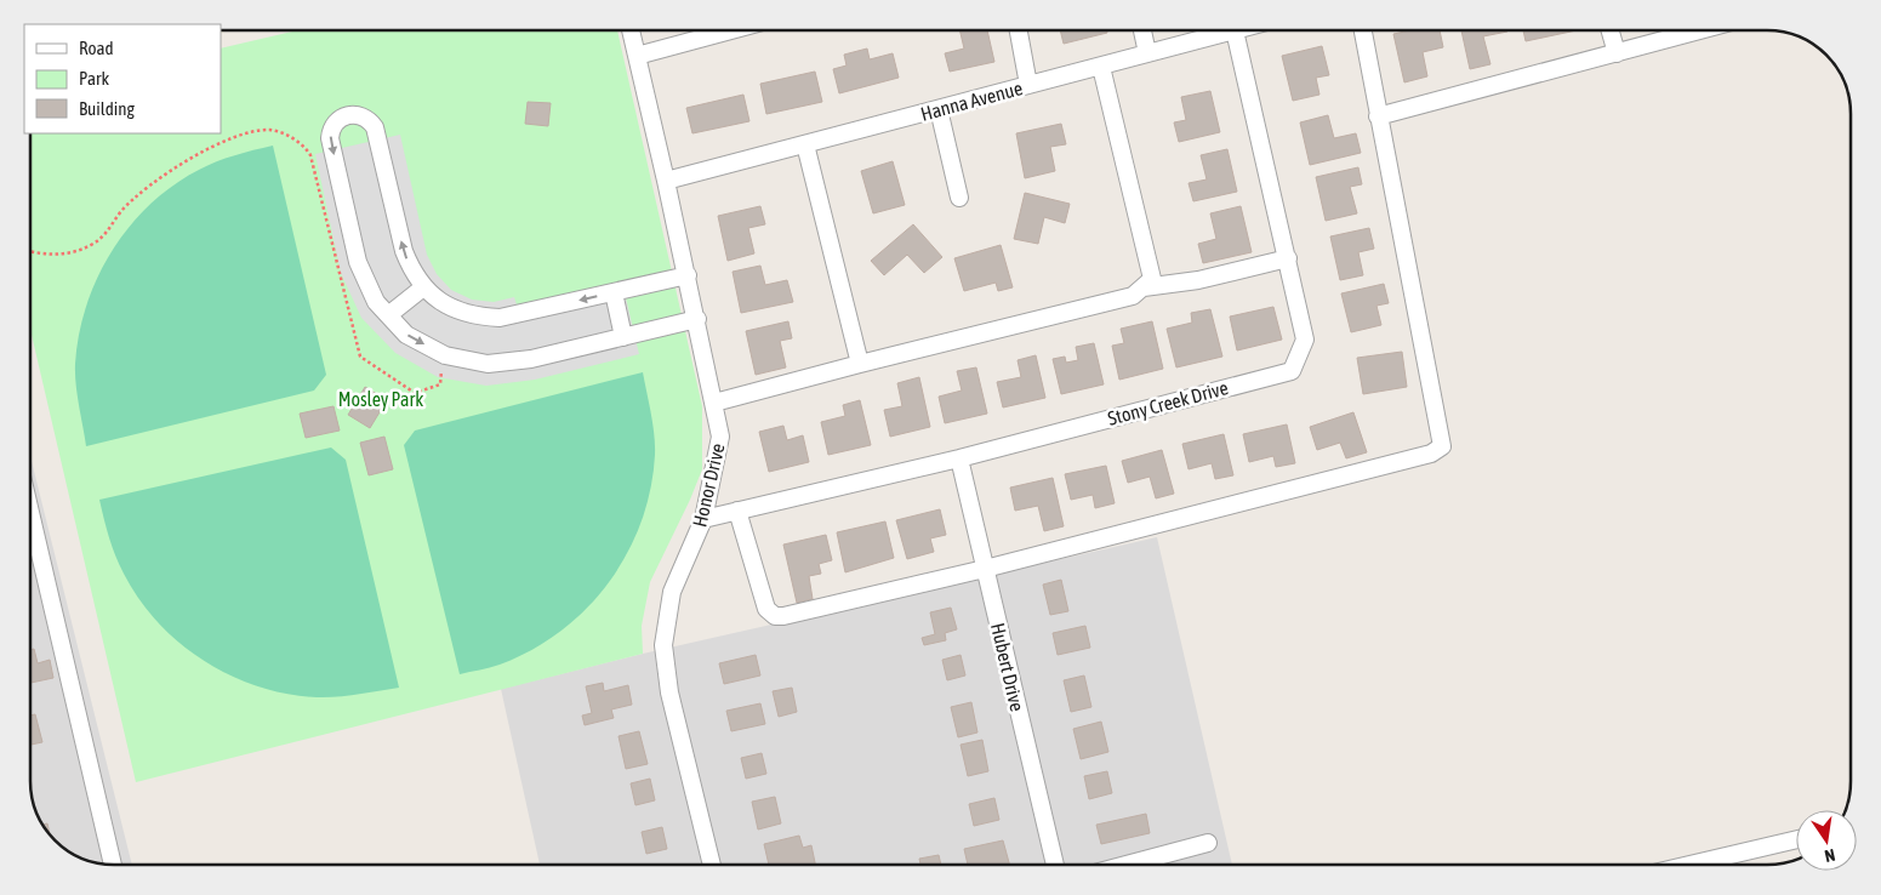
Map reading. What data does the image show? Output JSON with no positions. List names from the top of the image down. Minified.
{"streets":{"street":["Hanna Avenue","Stony Creek Drive","Honor Drive","Hubert Drive"]},"crossings":[["Hanna Avenue","Stony Creek Drive"],["Hanna Avenue","Honor Drive"],["Stony Creek Drive","Honor Drive"],["Stony Creek Drive","Hubert Drive"]],"parks":["Mosley Park"],"legend":["Road","Park","Building"],"north":"bottom"}
